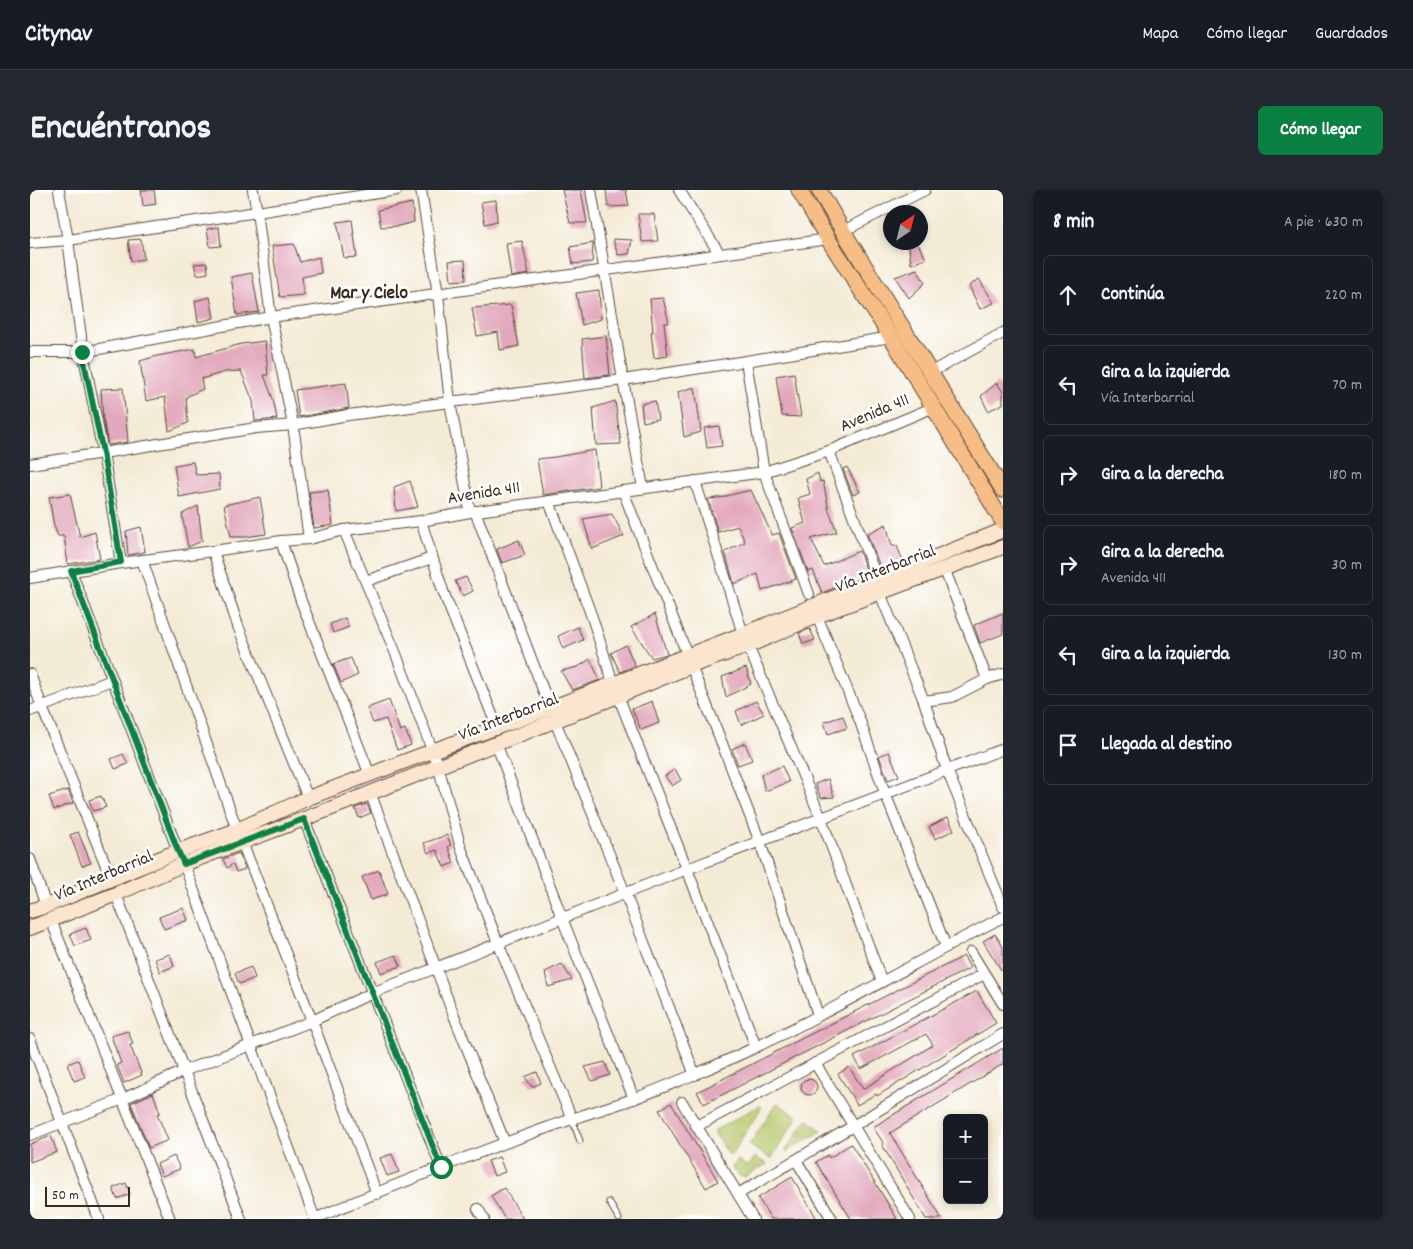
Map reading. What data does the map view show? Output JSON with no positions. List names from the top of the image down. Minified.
{"streets":{"main road":["Vía Interbarrial"],"street":["Avenida 411"]},"districts":["Mar y Cielo"],"scale_bar":"50 m","north":"top right","page":{"header":"Citynav","nav":["Mapa","Cómo llegar","Guardados"],"title":"Encuéntranos","buttons":"Cómo llegar","heading":["8 min","A pie · 630 m"],"list":[["Continúa","220 m"],["Gira a la izquierda","Vía Interbarrial","70 m"],["Gira a la derecha","180 m"],["Gira a la derecha","Avenida 411","30 m"],["Gira a la izquierda","130 m"],"Llegada al destino"],"map_buttons":["+","−"],"scale":"50 m"}}
